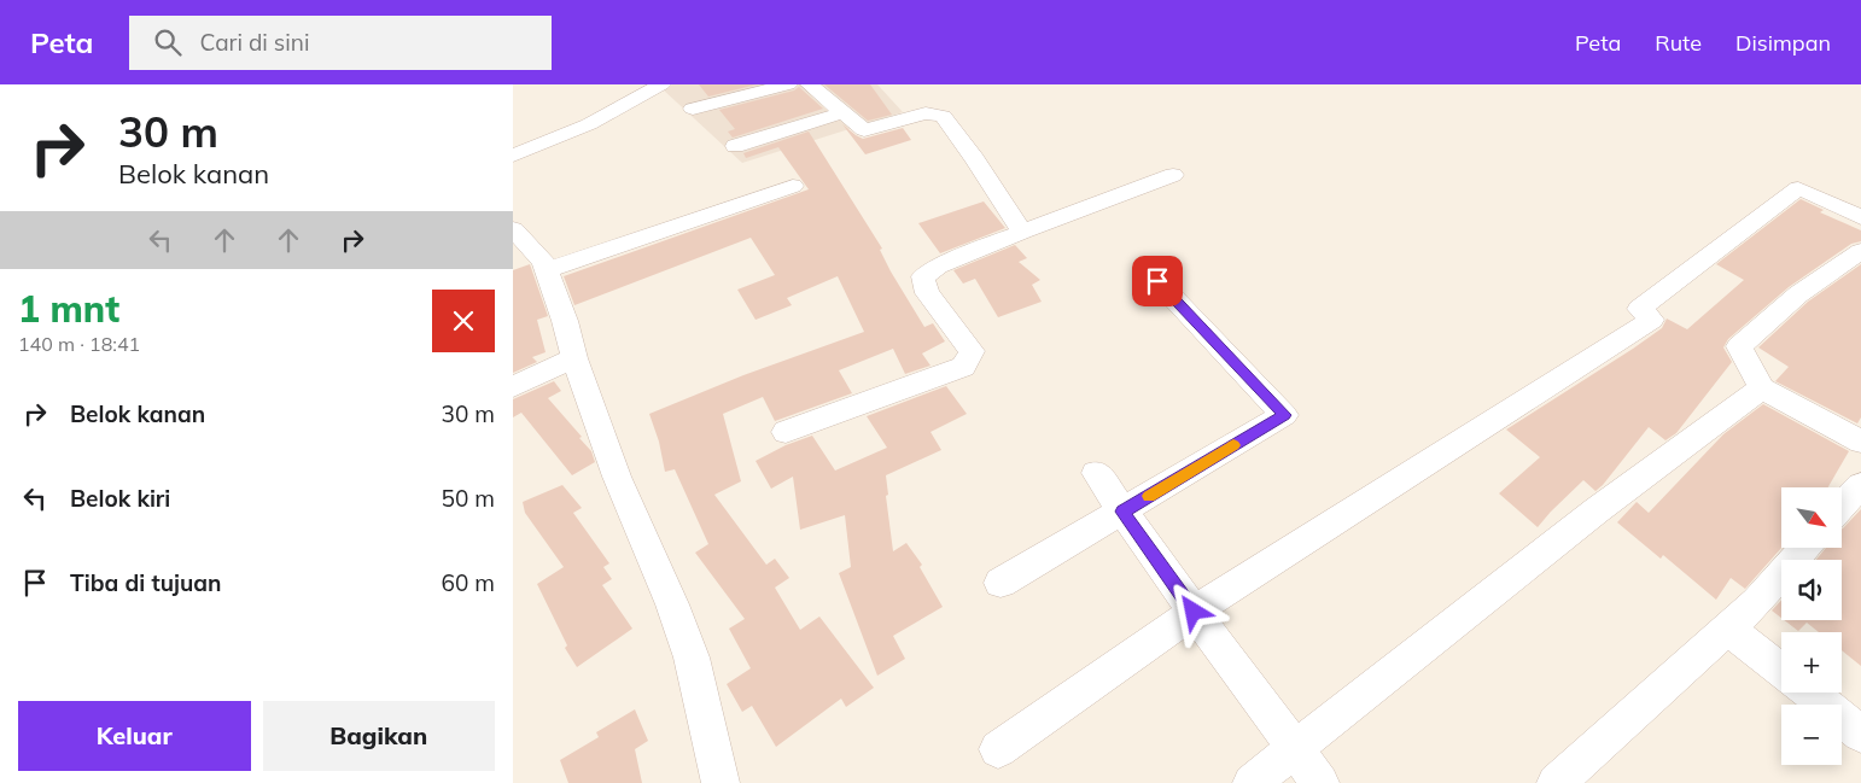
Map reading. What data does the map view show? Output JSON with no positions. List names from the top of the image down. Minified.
{"north":"bottom right","page":{"header":"Peta","search":"Cari di sini","nav":["Peta","Rute","Disimpan"],"turn":["30 m","Belok kanan"],"heading":["1 mnt","140 m · 18:41"],"list":[{"name":"Belok kanan","value":"30 m"},{"name":"Belok kiri","value":"50 m"},{"name":"Tiba di tujuan","value":"60 m"}],"map_buttons":["+","−"],"buttons":["Keluar","Bagikan"]}}
